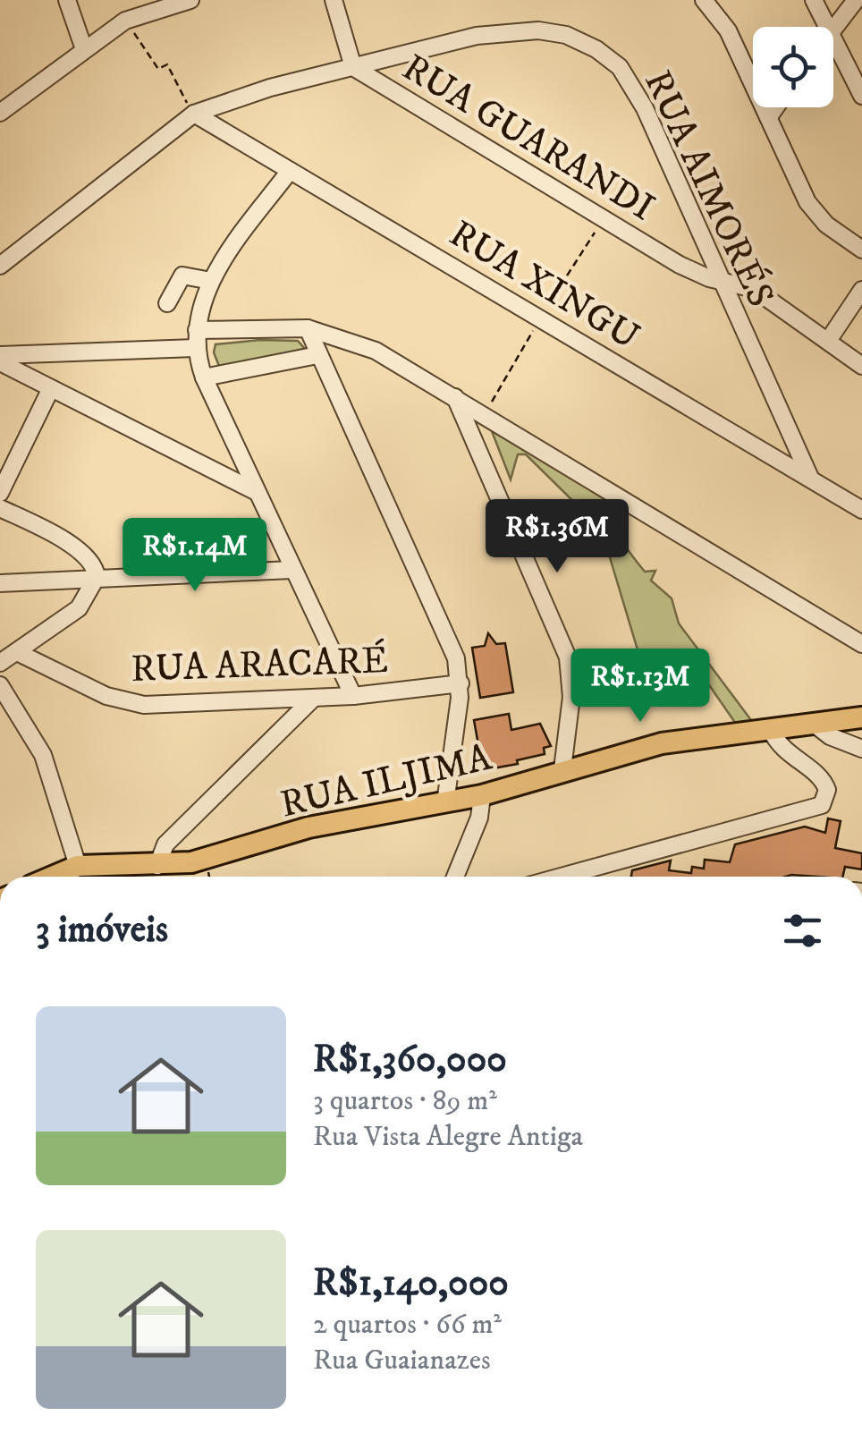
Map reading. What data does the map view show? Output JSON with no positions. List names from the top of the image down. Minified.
{"streets":{"main road":["RUA ILJIMA"],"street":["RUA GUARANDI","RUA AIMORÉS","RUA XINGU","RUA ARACARÉ"]},"crossings":[["RUA GUARANDI","RUA AIMORÉS"],["RUA AIMORÉS","RUA XINGU"]],"page":{"price":["R$1.36M","R$1.14M","R$1.13M"],"heading":"3 imóveis","list":[{"name":"R$1,360,000","note":"3 quartos · 89 m² · Rua Vista Alegre Antiga"},{"name":"R$1,140,000","note":"2 quartos · 66 m² · Rua Guaianazes"}]}}
